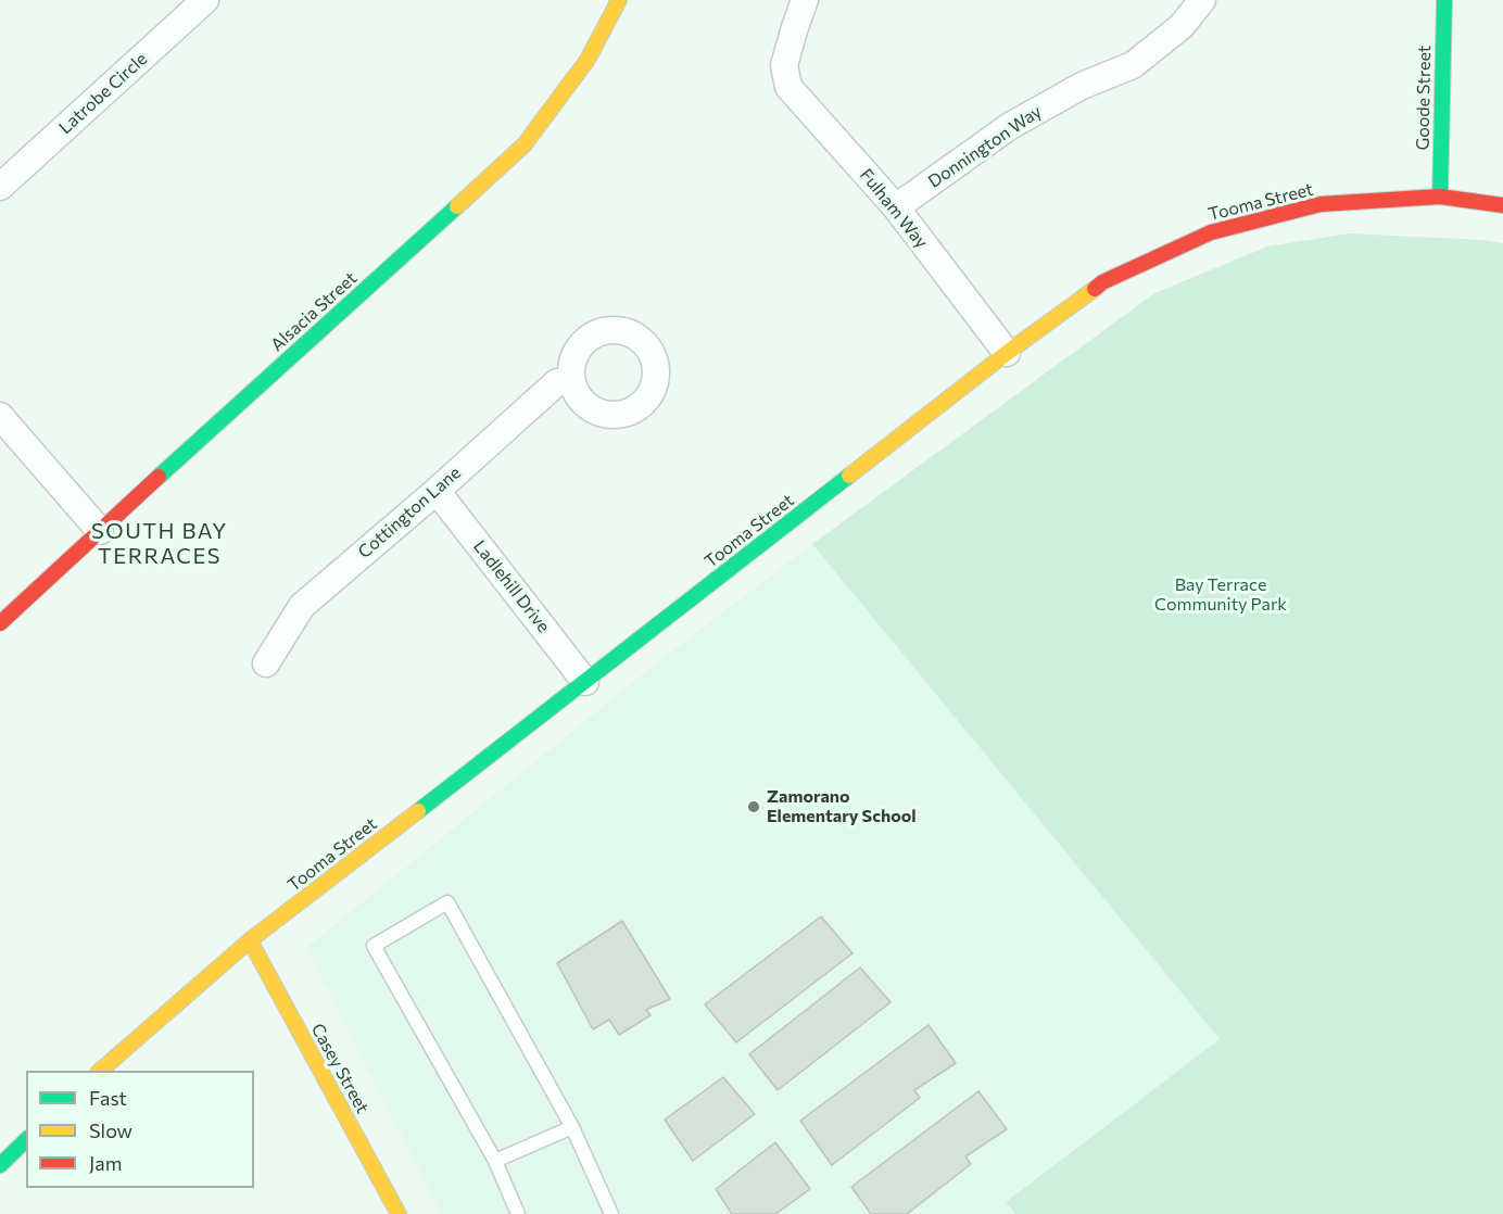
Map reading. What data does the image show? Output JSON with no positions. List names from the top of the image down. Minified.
{"streets":{"street":["Latrobe Circle","Goode Street","Donnington Way","Tooma Street","Fulham Way","Alsacia Street","Cottington Lane","Ladlehill Drive","Casey Street"]},"crossings":[["Goode Street","Tooma Street"],["Donnington Way","Fulham Way"],["Tooma Street","Fulham Way"],["Tooma Street","Ladlehill Drive"],["Tooma Street","Casey Street"],["Cottington Lane","Ladlehill Drive"]],"districts":["SOUTH BAY TERRACES"],"parks":["Bay Terrace Community Park"],"places":["Zamorano Elementary School"],"legend":["Fast","Slow","Jam"]}
